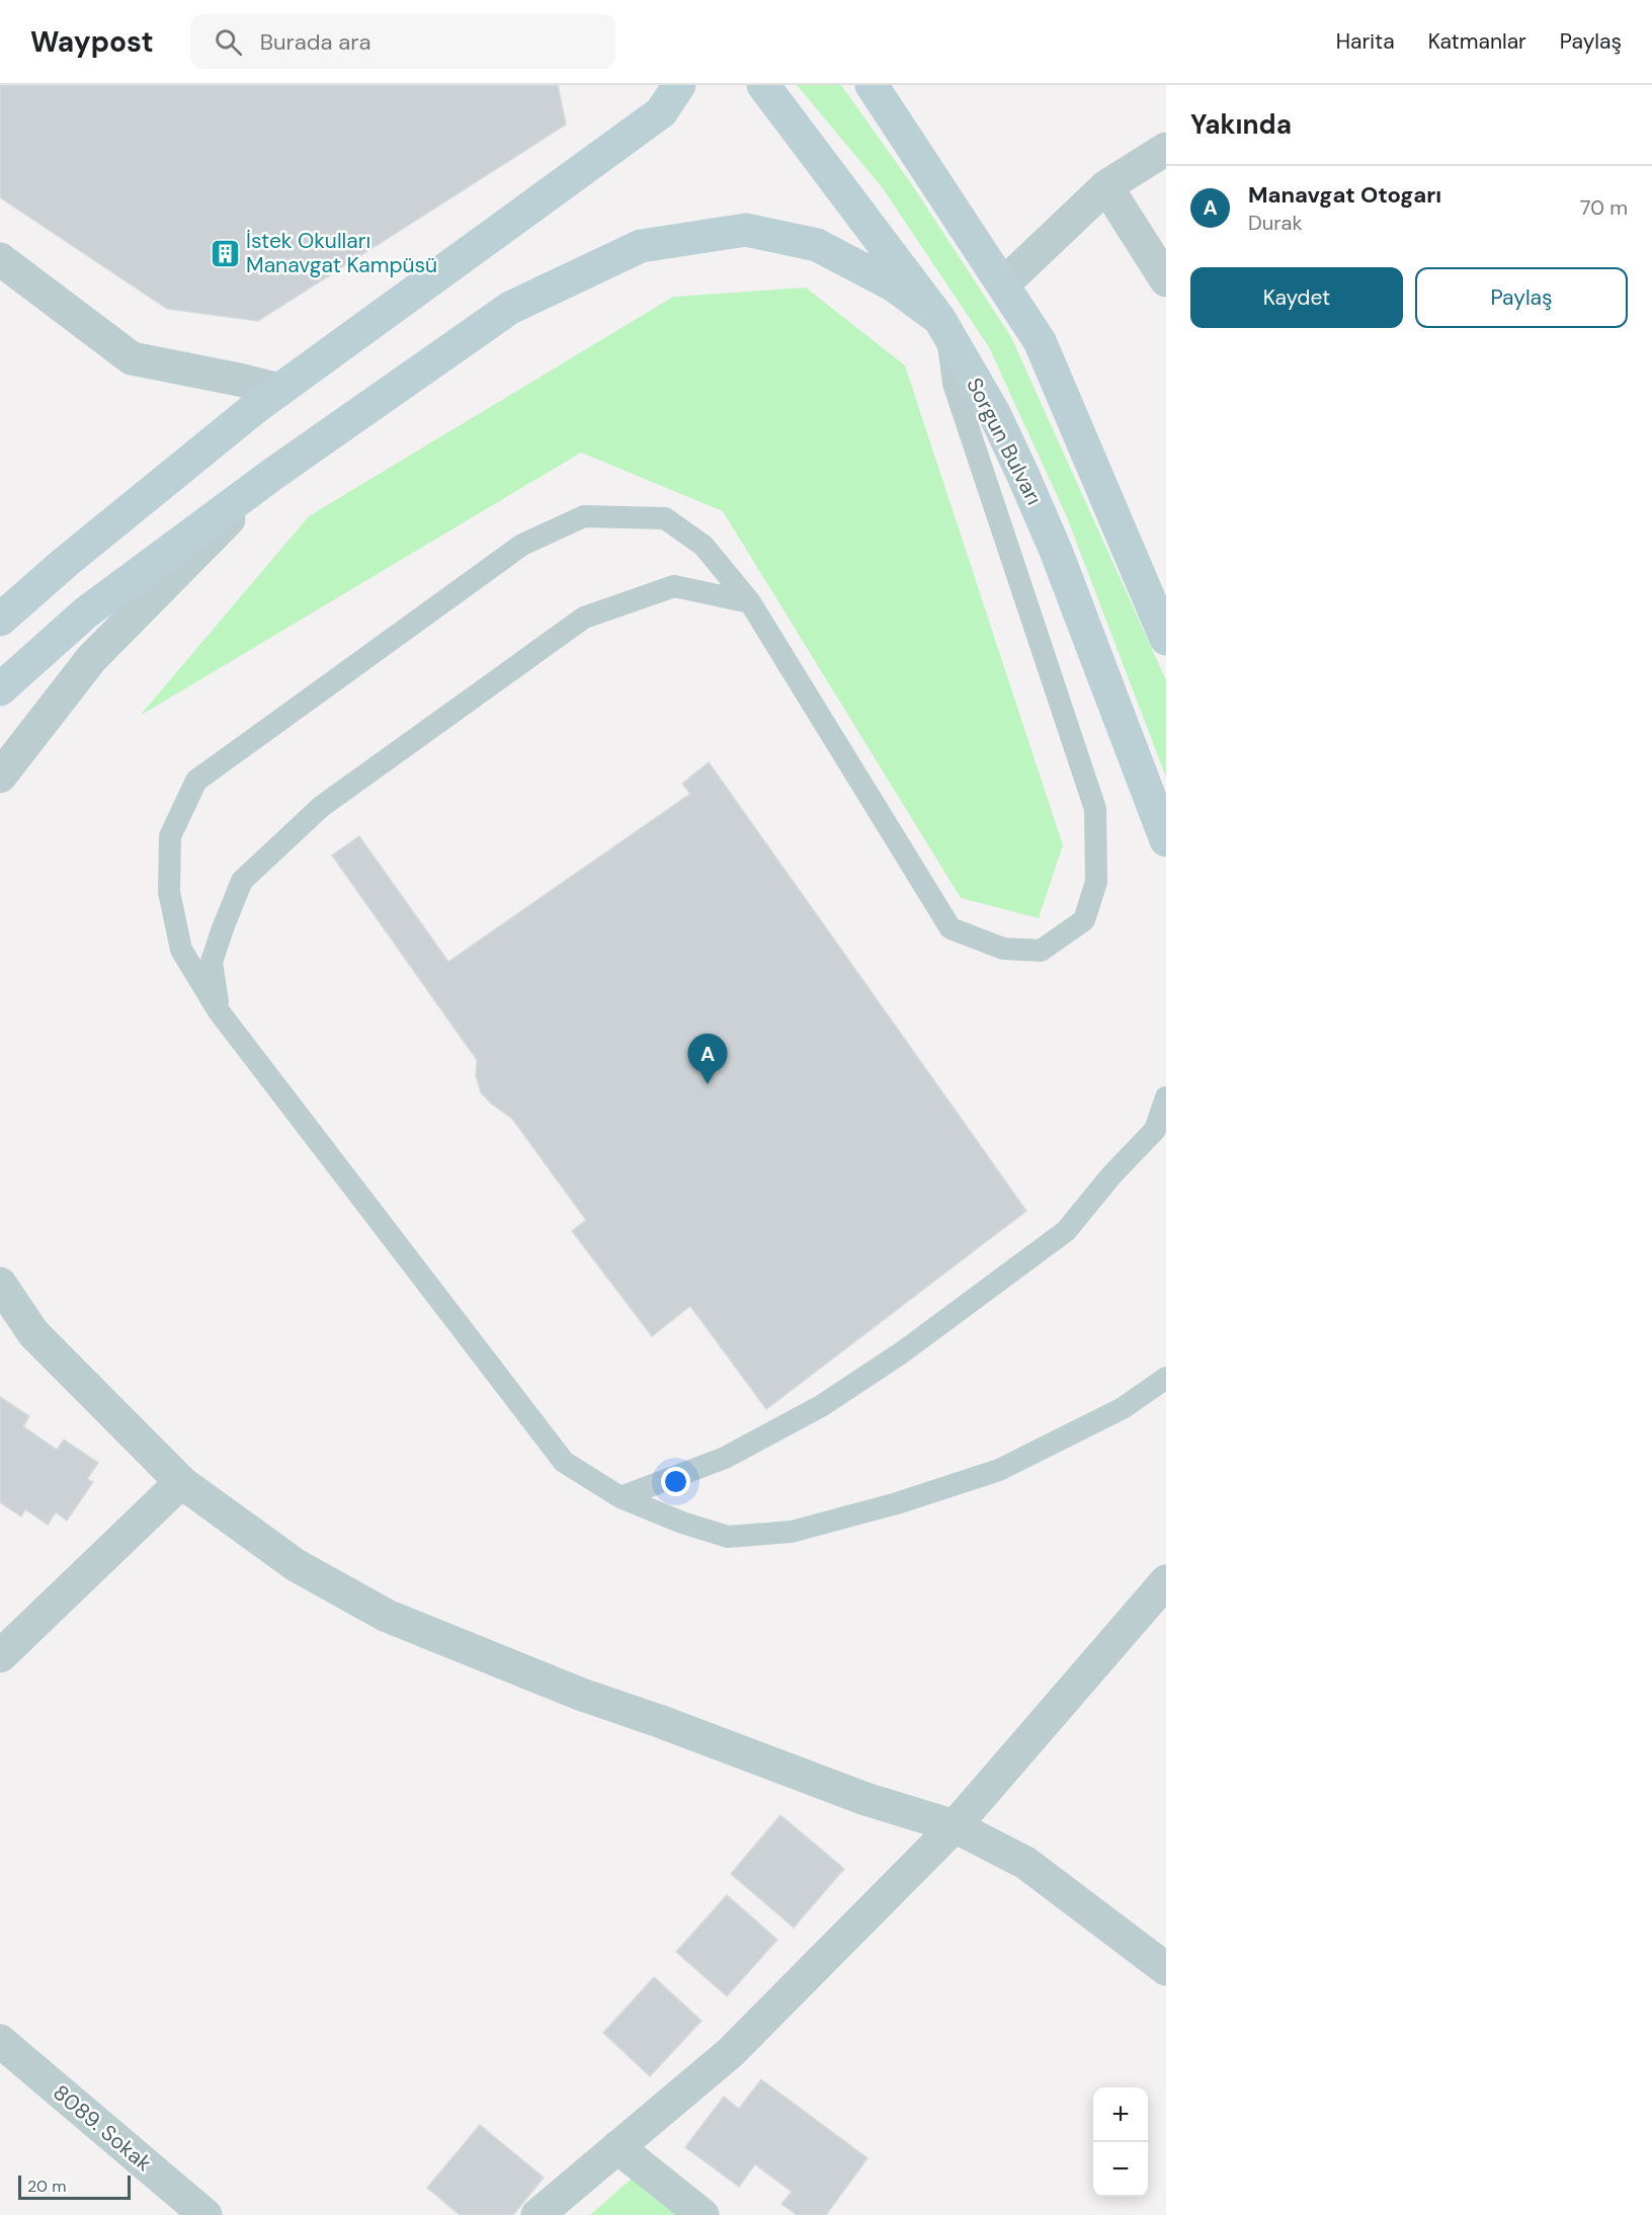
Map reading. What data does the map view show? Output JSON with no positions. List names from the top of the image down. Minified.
{"streets":{"street":["Sorgun Bulvarı","8089. Sokak"]},"places":{"building":["İstek Okulları Manavgat Kampüsü"]},"scale_bar":"20 m","page":{"header":"Waypost","search":"Burada ara","nav":["Harita","Katmanlar","Paylaş"],"heading":"Yakında","list":[{"mark":"A","name":"Manavgat Otogarı","note":"Durak","value":"70 m"}],"buttons":["Kaydet","Paylaş"],"pins":"A","map_buttons":["+","−"],"scale":"20 m"}}
